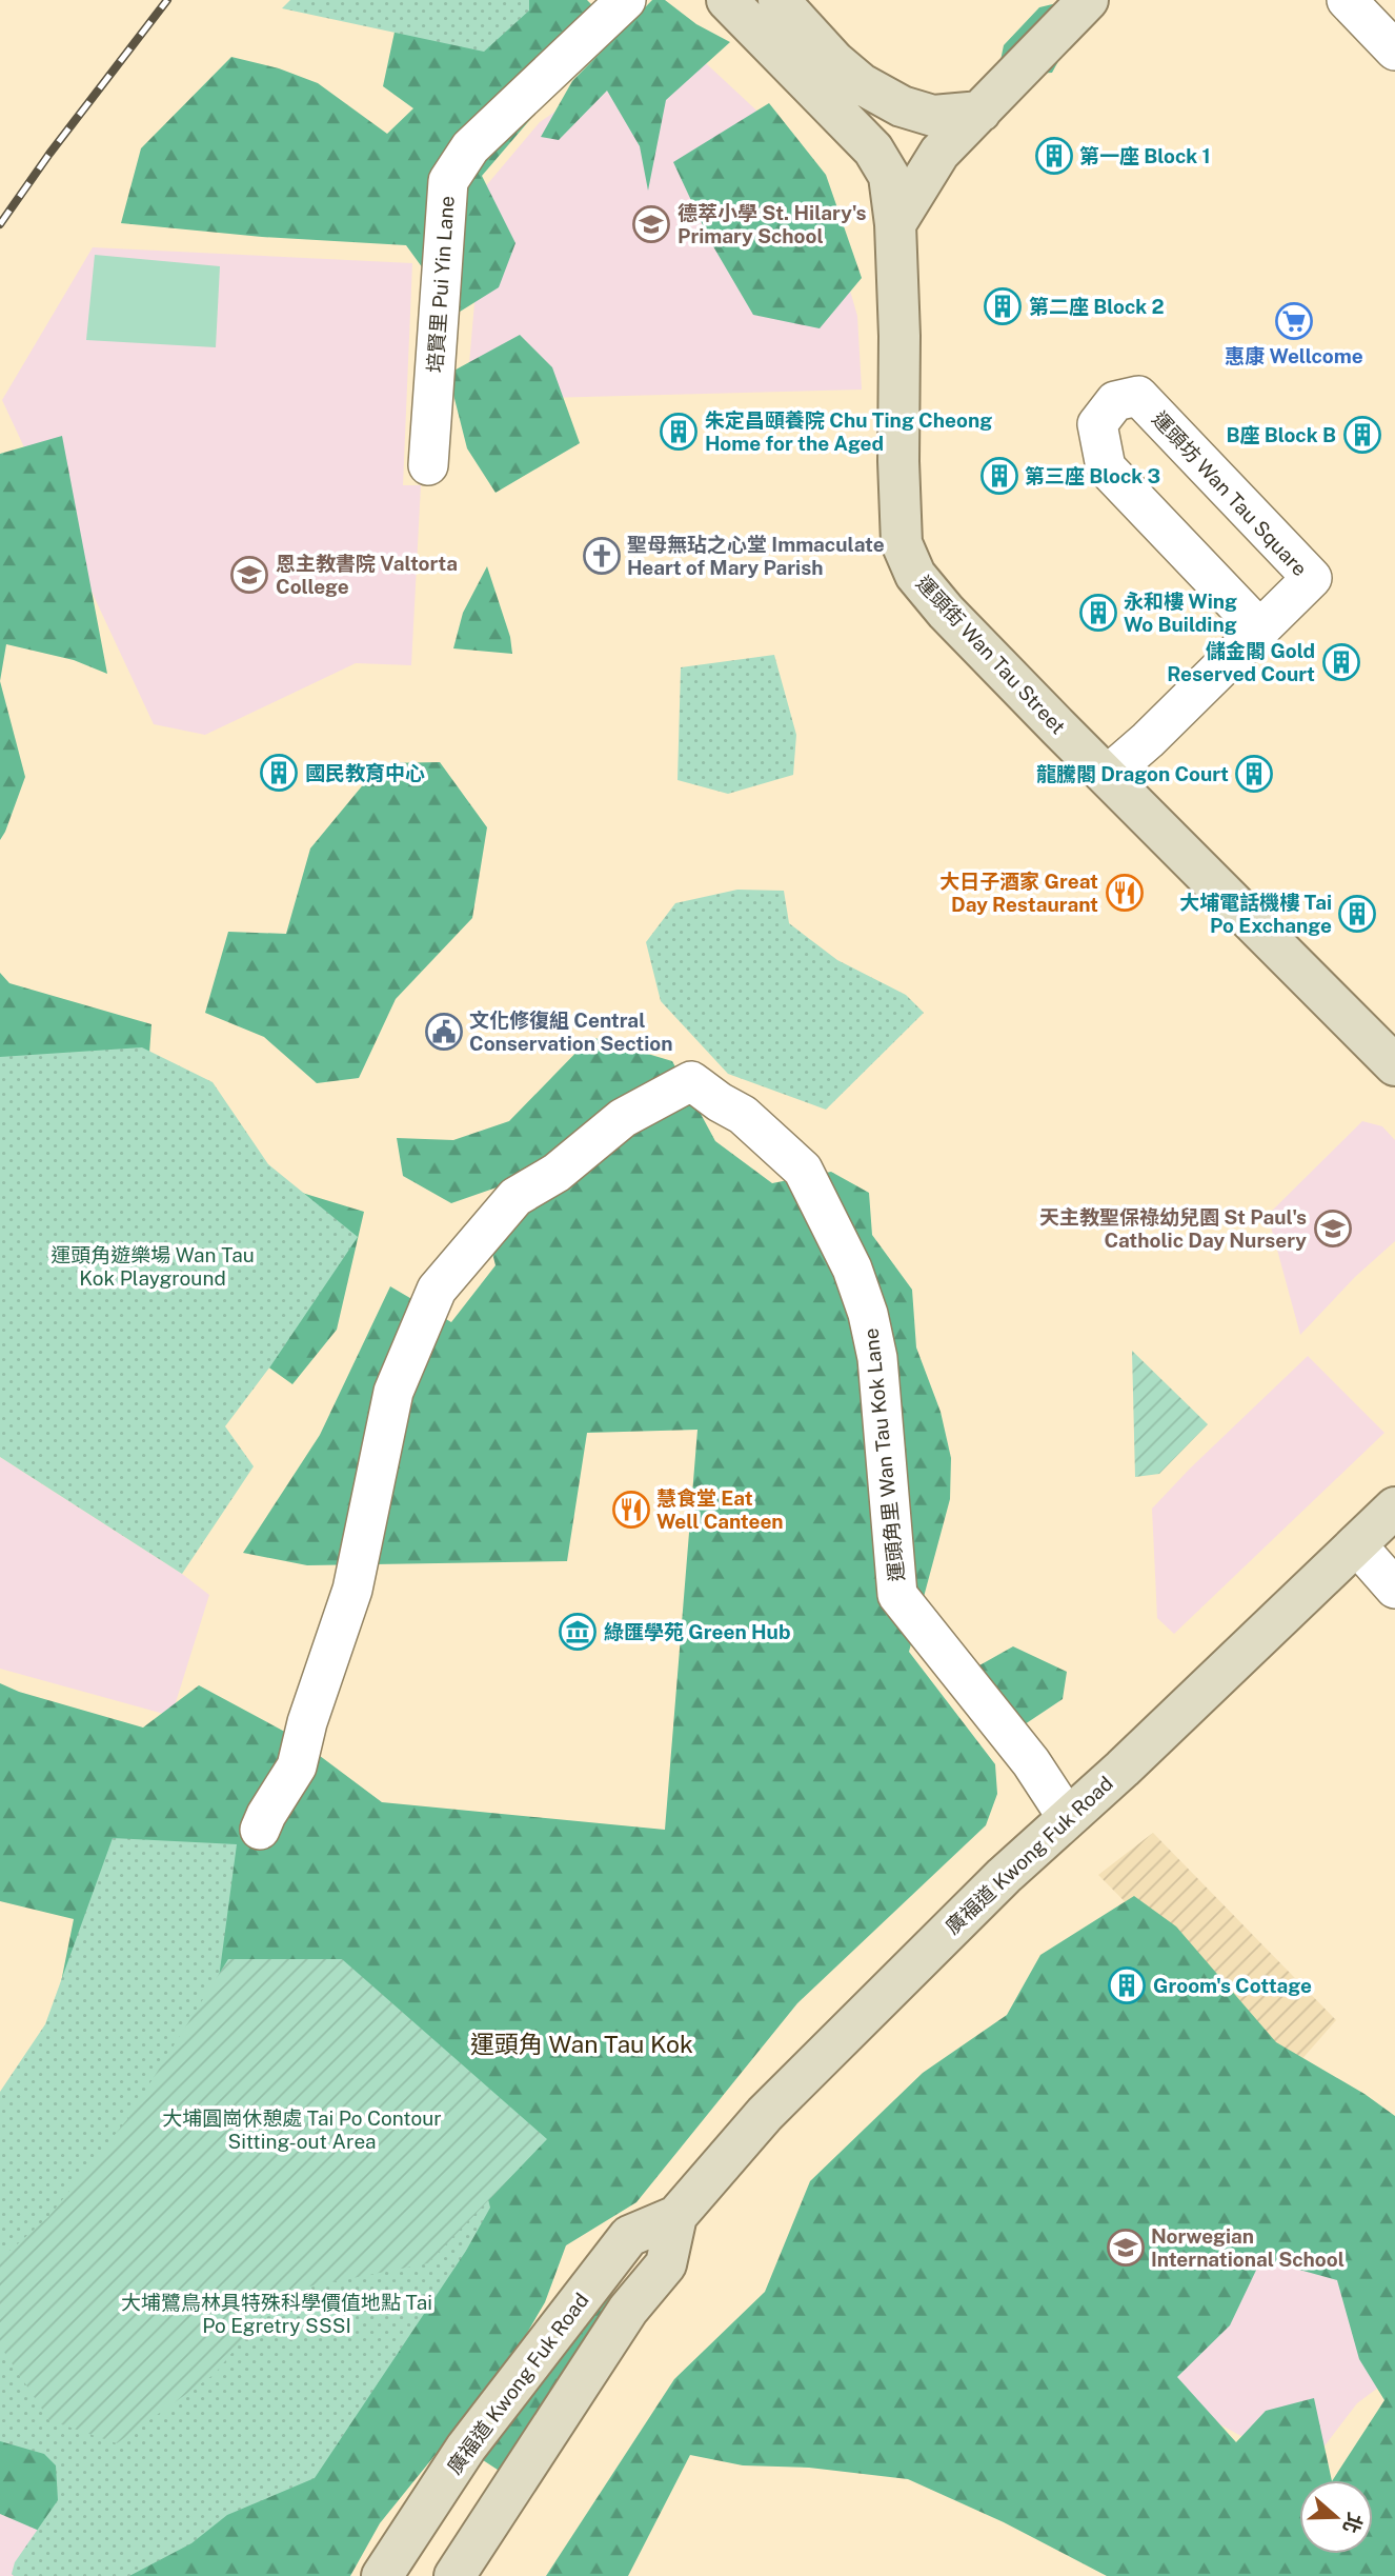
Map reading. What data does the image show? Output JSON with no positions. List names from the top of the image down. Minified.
{"streets":{"main road":["運頭街 Wan Tau Street","廣福道 Kwong Fuk Road"],"street":["培賢里 Pui Yin Lane","運頭坊 Wan Tau Square","運頭角里 Wan Tau Kok Lane"]},"crossings":[["運頭坊 Wan Tau Square","運頭街 Wan Tau Street"],["運頭角里 Wan Tau Kok Lane","廣福道 Kwong Fuk Road"]],"districts":["運頭角 Wan Tau Kok"],"parks":["運頭角遊樂場 Wan Tau Kok Playground","大埔圓崗休憩處 Tai Po Contour Sitting-out Area","大埔鷺鳥林具特殊科學價值地點 Tai Po Egretry SSSI"],"places":{"building":["第一座 Block 1","第二座 Block 2","朱定昌頤養院 Chu Ting Cheong Home for the Aged","B座 Block B","第三座 Block 3","永和樓 Wing Wo Building","儲金閣 Gold Reserved Court","國民教育中心","龍騰閣 Dragon Court","大埔電話機樓 Tai Po Exchange","Groom's Cottage"],"school or university":["德萃小學 St. Hilary's Primary School","恩主教書院 Valtorta College","天主教聖保祿幼兒園 St Paul's Catholic Day Nursery","Norwegian International School"],"supermarket":["惠康 Wellcome"],"church":["聖母無玷之心堂 Immaculate Heart of Mary Parish"],"restaurant":["大日子酒家 Great Day Restaurant","慧食堂 Eat Well Canteen"],"public building":["文化修復組 Central Conservation Section"],"museum":["綠匯學苑 Green Hub"]},"north":"right"}
